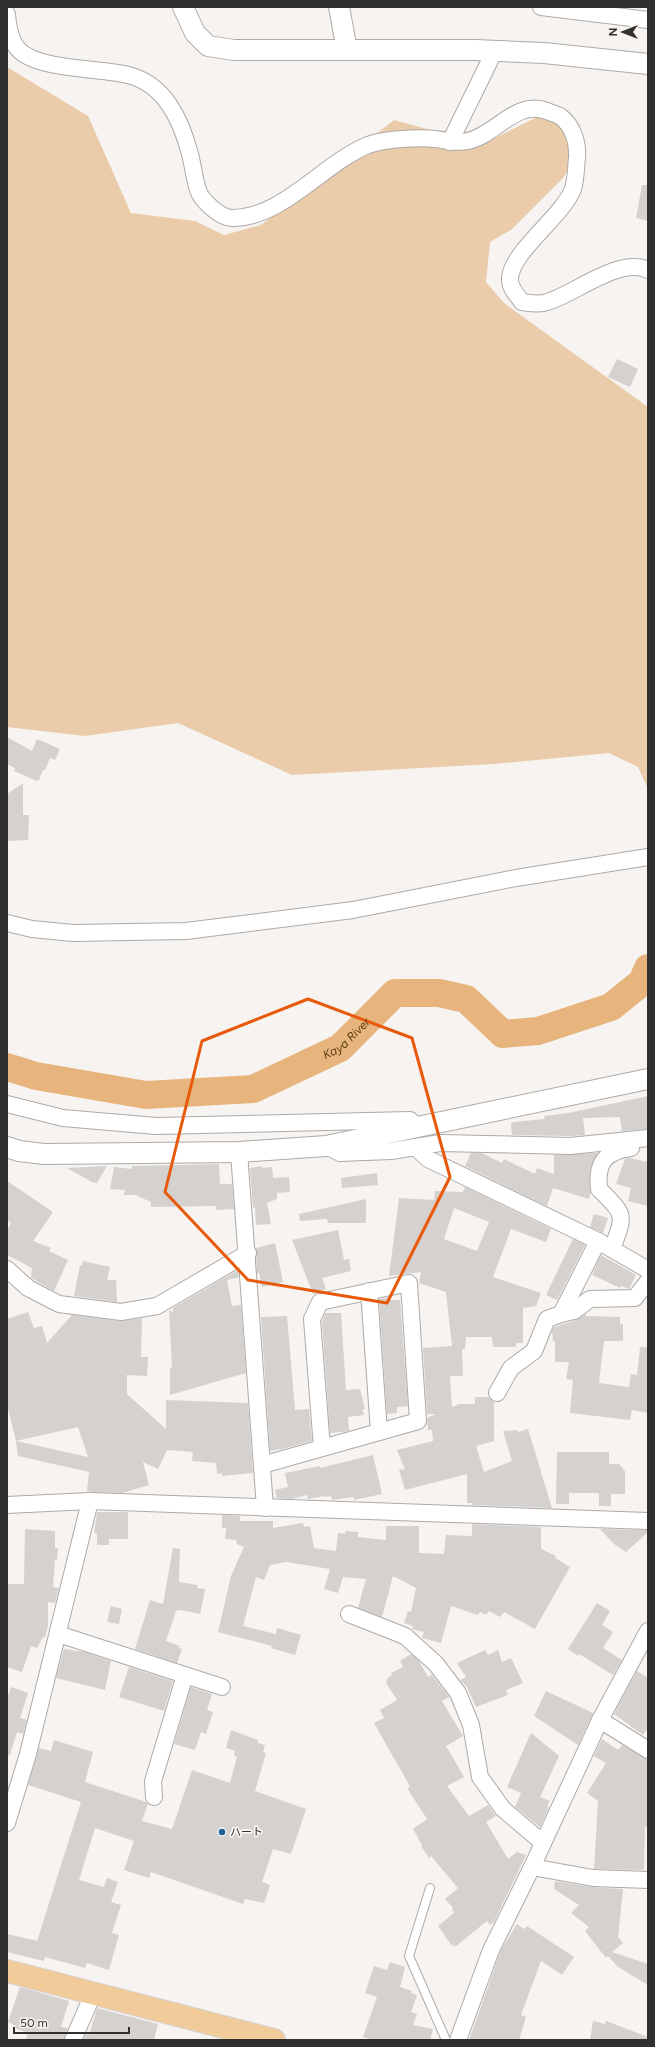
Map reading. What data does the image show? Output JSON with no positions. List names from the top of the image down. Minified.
{"water":["Kaya River"],"places":["ハート"],"scale_bar":"50 m","north":"left"}
